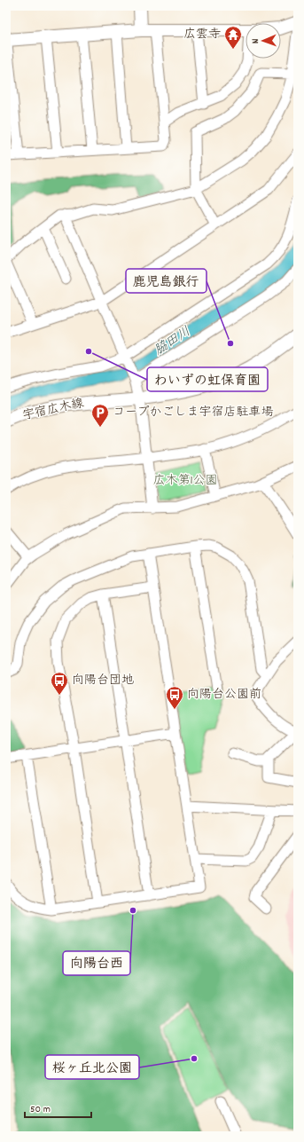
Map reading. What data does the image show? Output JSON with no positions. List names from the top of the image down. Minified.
{"streets":{"street":["宇宿広木線"]},"water":["脇田川"],"parks":["広木第1公園"],"places":{"temple":["広雲寺"],"other":["鹿児島銀行","わいずの虹保育園","向陽台西","桜ヶ丘北公園"],"parking":["コープかごしま宇宿店駐車場"],"bus stop":["向陽台団地","向陽台公園前"]},"scale_bar":"50 m","north":"left"}
